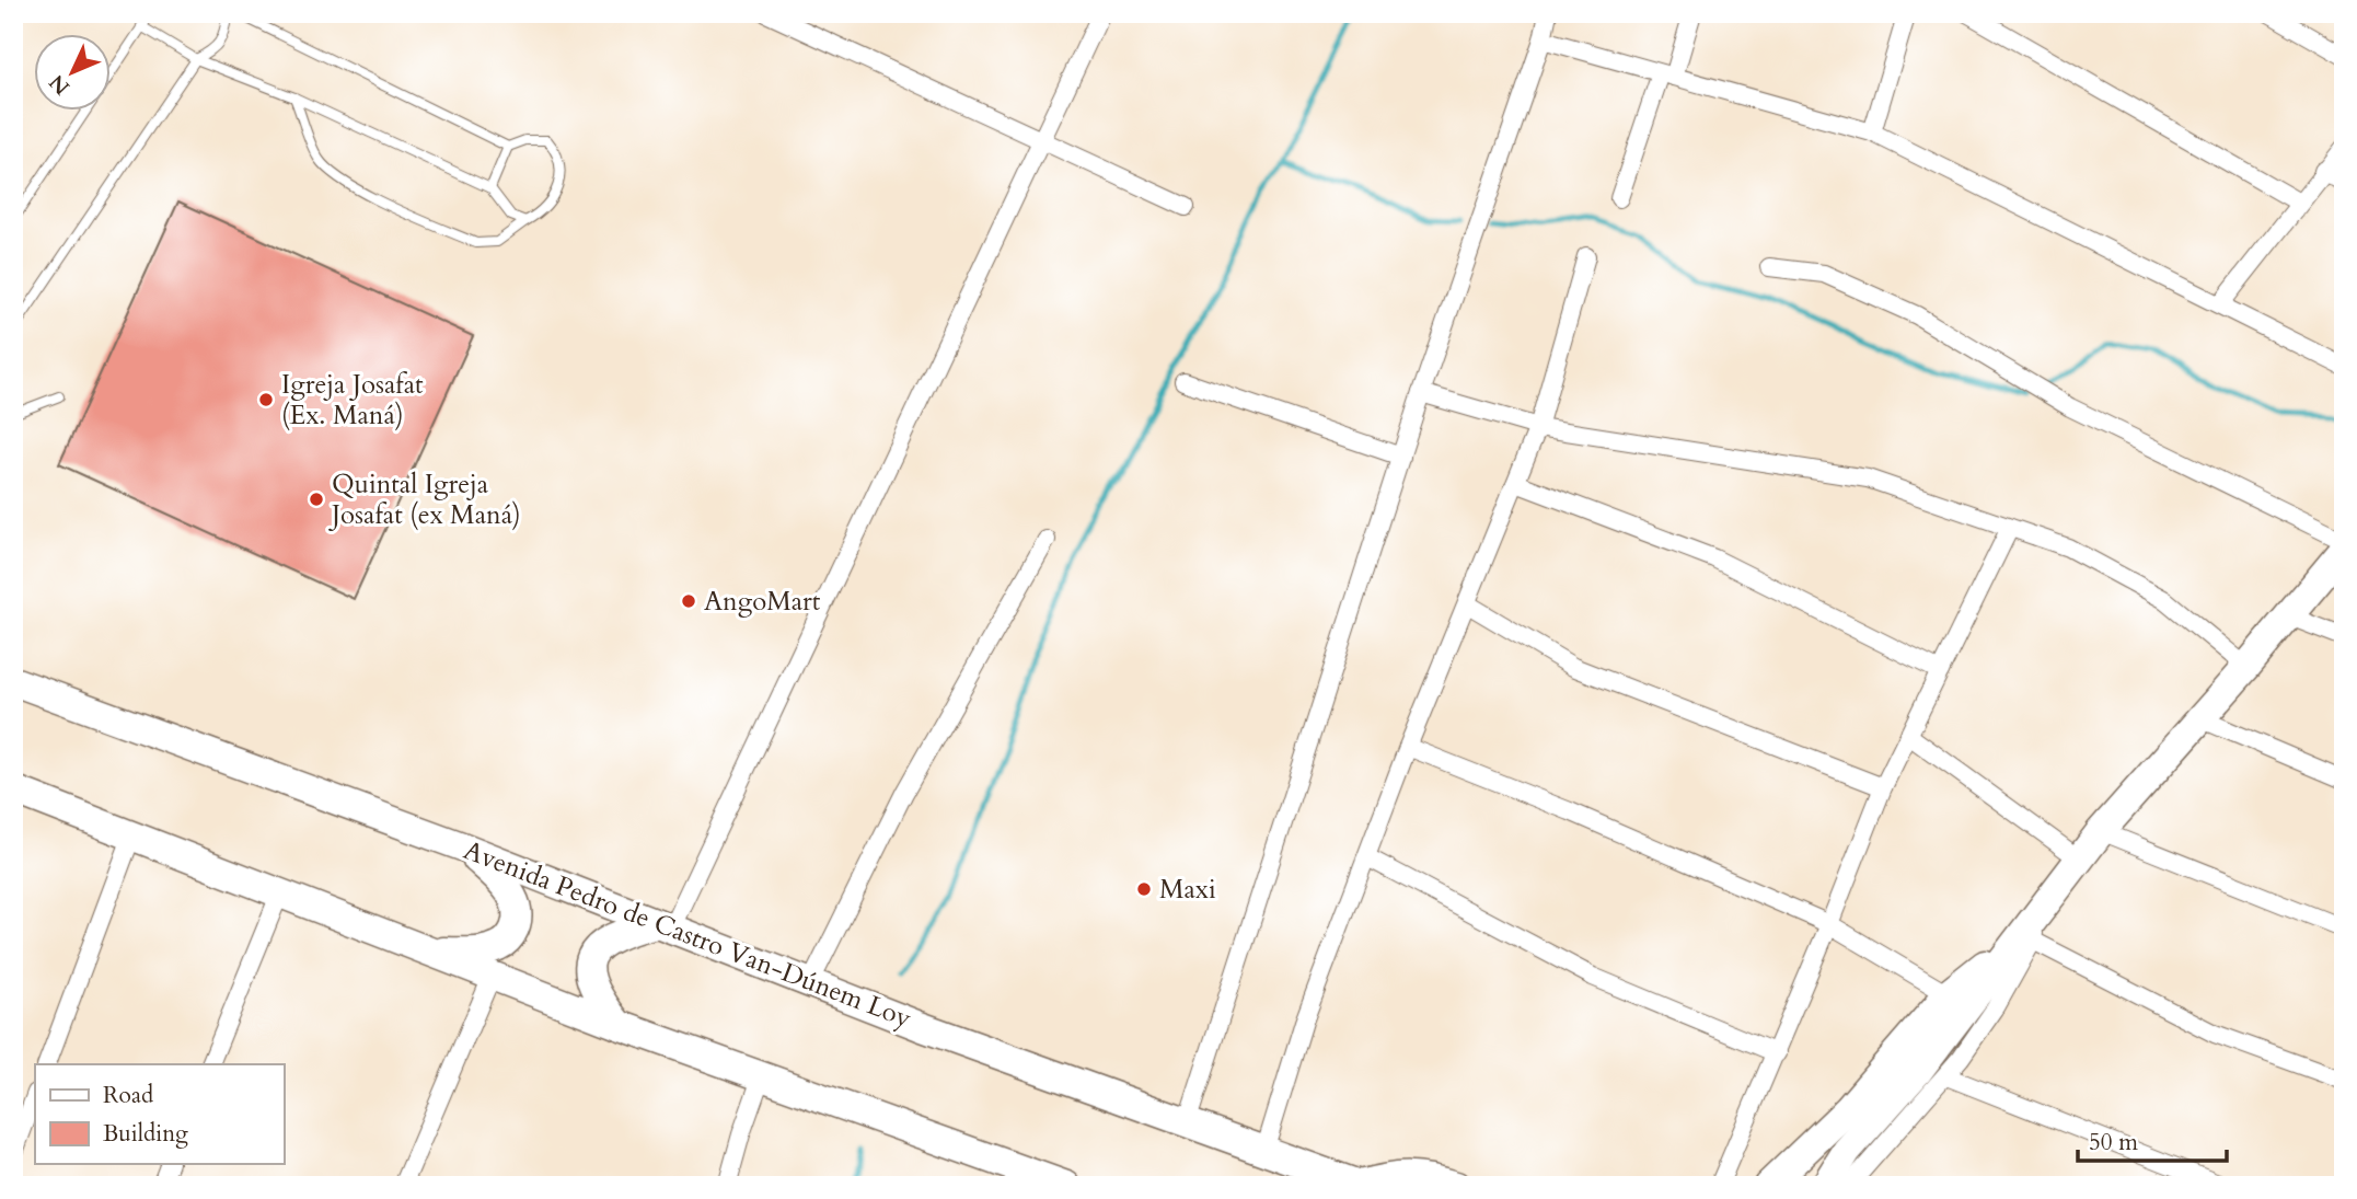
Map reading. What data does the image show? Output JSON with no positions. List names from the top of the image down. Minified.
{"streets":{"highway":["Avenida Pedro de Castro Van-Dúnem Loy"]},"places":["Igreja Josafat (Ex. Maná)","Quintal Igreja Josafat (ex Maná)","AngoMart","Maxi"],"legend":["Road","Building"],"scale_bar":"50 m","north":"bottom left"}
